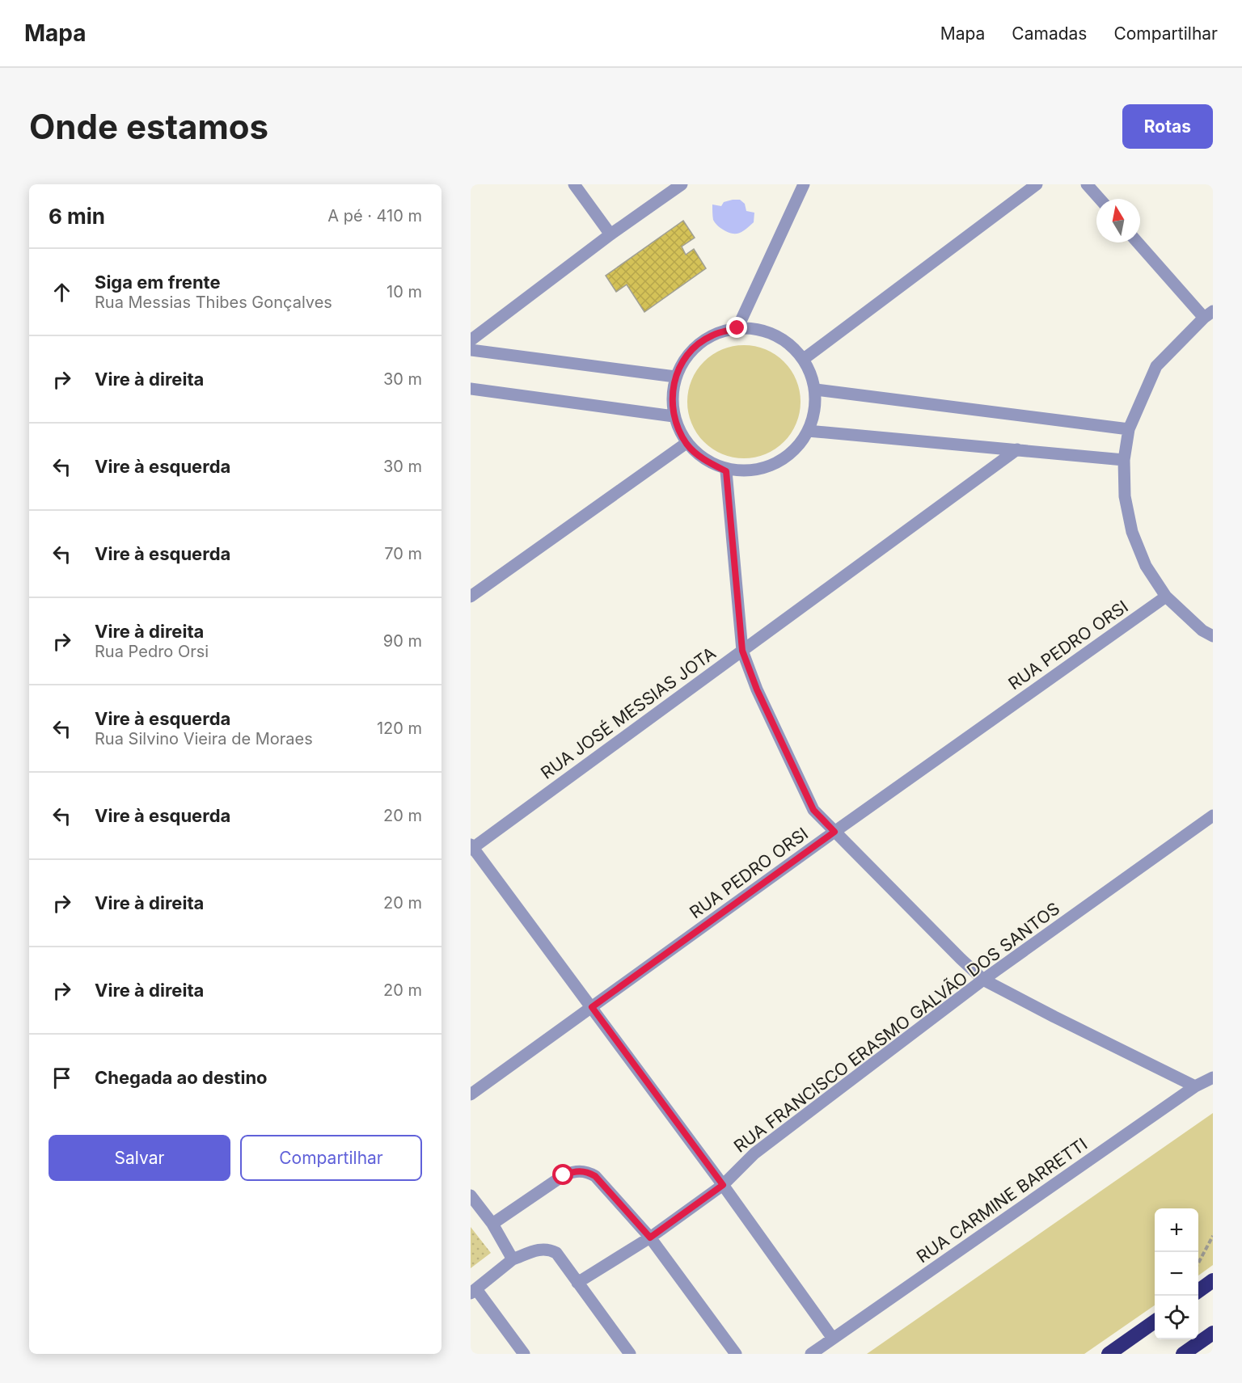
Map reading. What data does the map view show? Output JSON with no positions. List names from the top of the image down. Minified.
{"streets":{"street":["RUA PEDRO ORSI","RUA JOSÉ MESSIAS JOTA","RUA FRANCISCO ERASMO GALVÃO DOS SANTOS","RUA CARMINE BARRETTI"]},"north":"top","page":{"header":"Mapa","nav":["Mapa","Camadas","Compartilhar"],"buttons":["Rotas",["Salvar","Compartilhar"]],"title":"Onde estamos","heading":["6 min","A pé · 410 m"],"list":[["Siga em frente","Rua Messias Thibes Gonçalves","10 m"],["Vire à direita","30 m"],["Vire à esquerda","30 m"],["Vire à esquerda","70 m"],["Vire à direita","Rua Pedro Orsi","90 m"],["Vire à esquerda","Rua Silvino Vieira de Moraes","120 m"],["Vire à esquerda","20 m"],["Vire à direita","20 m"],["Vire à direita","20 m"],"Chegada ao destino"],"map_buttons":["+","−"]}}
